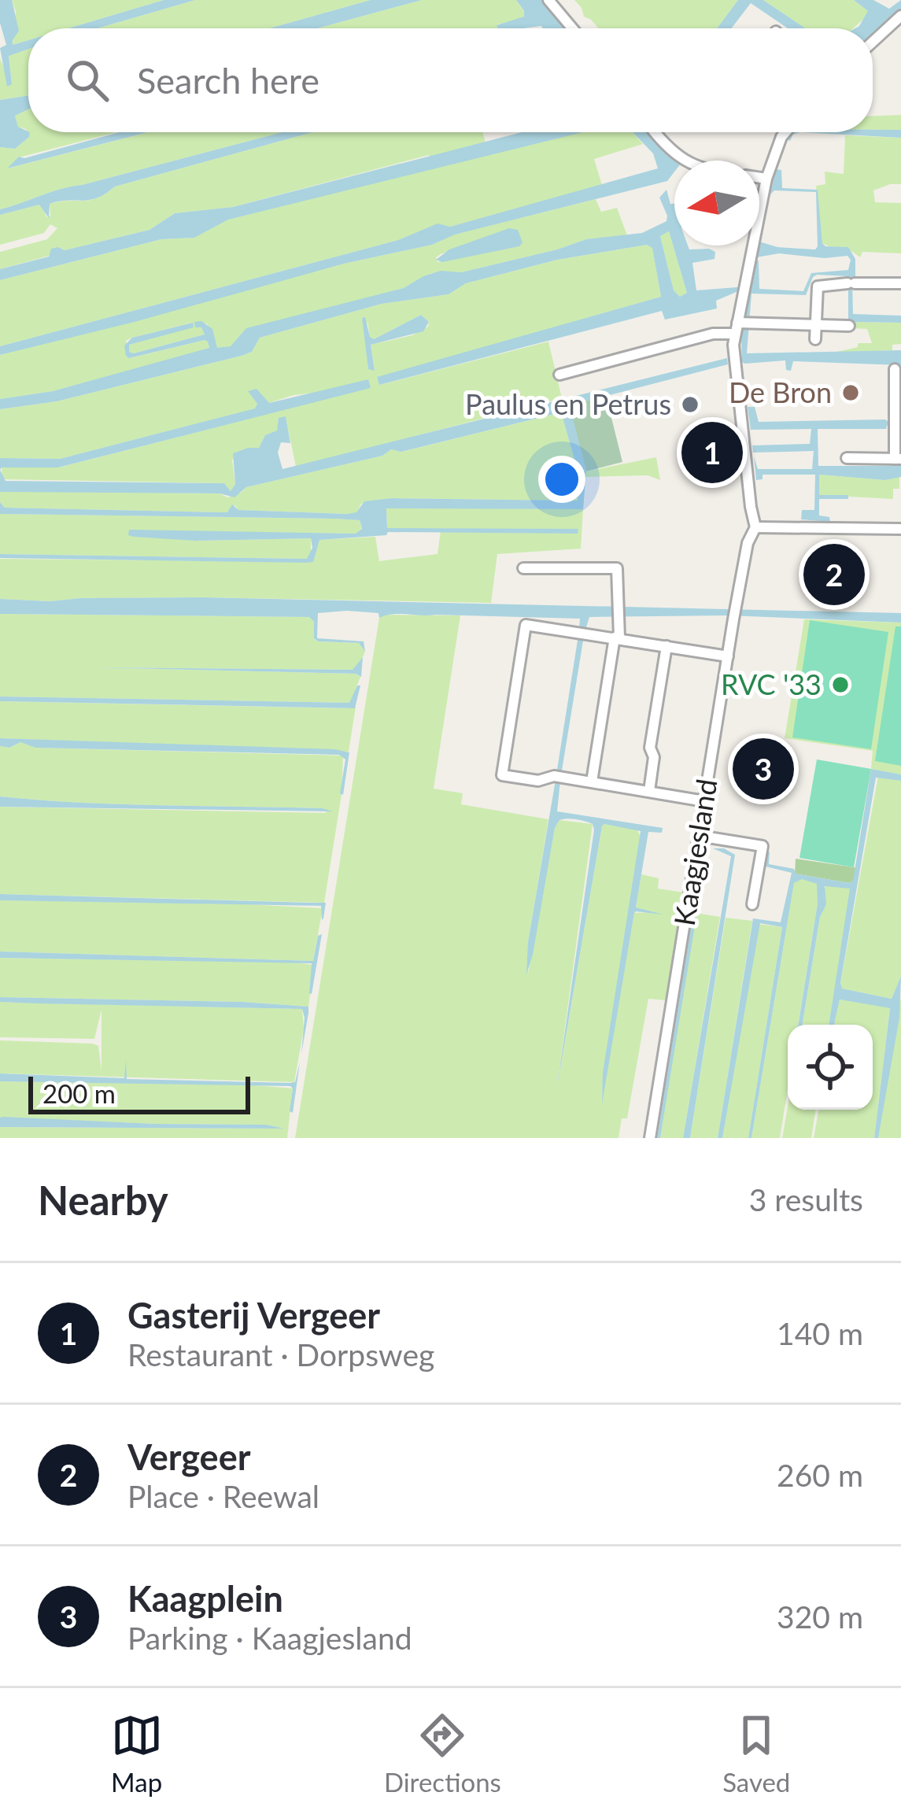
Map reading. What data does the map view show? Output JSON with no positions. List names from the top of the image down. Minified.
{"streets":{"street":["Kaagjesland"]},"places":["De Bron","Paulus en Petrus","RVC '33"],"scale_bar":"200 m","north":"left","page":{"search":"Search here","pins":["1","2","3"],"scale":"200 m","heading":["Nearby","3 results"],"list":[{"mark":"1","name":"Gasterij Vergeer","note":"Restaurant · Dorpsweg","value":"140 m"},{"mark":"2","name":"Vergeer","note":"Place · Reewal","value":"260 m"},{"mark":"3","name":"Kaagplein","note":"Parking · Kaagjesland","value":"320 m"}],"nav":["Map","Directions","Saved"]}}
